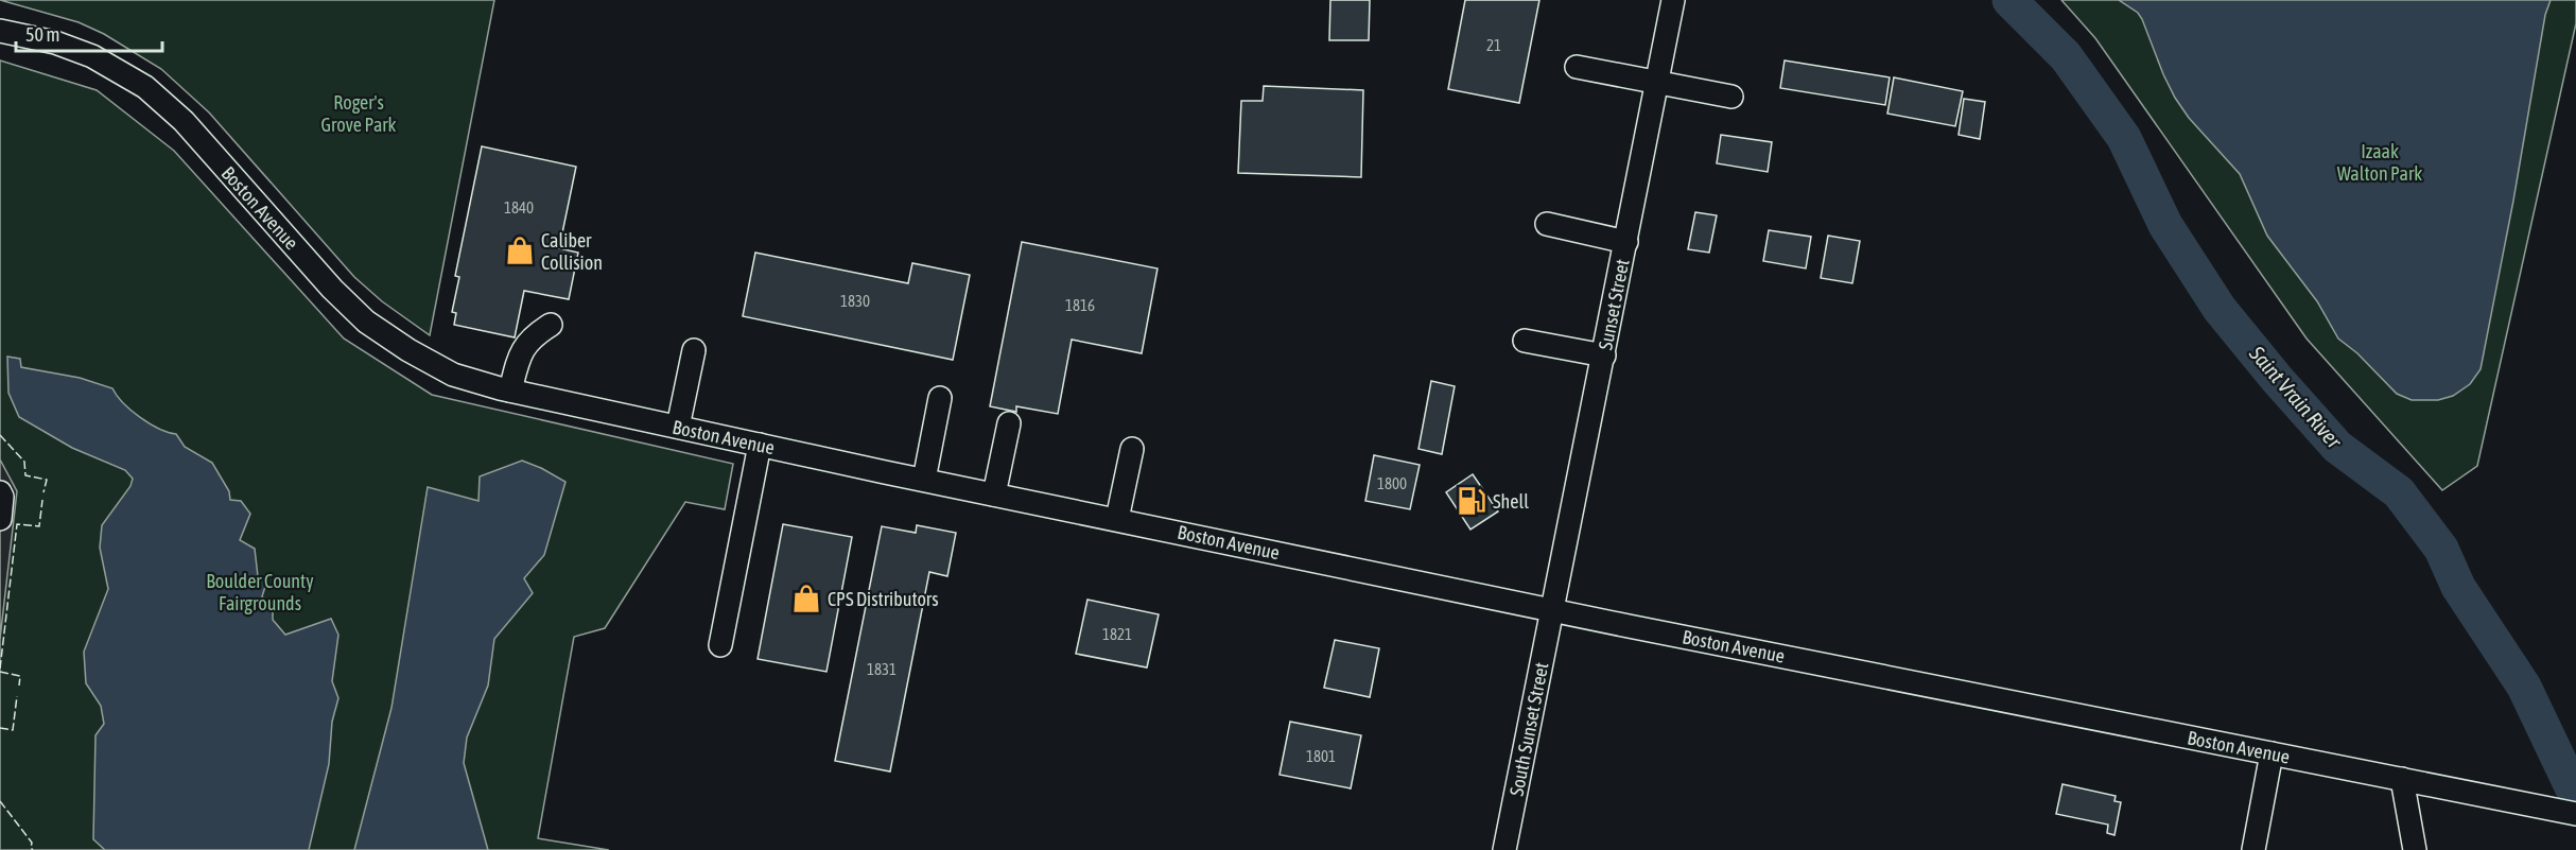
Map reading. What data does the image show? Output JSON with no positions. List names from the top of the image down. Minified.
{"streets":{"street":["Boston Avenue","Sunset Street","South Sunset Street"]},"crossings":[["Boston Avenue","Sunset Street"],["Boston Avenue","South Sunset Street"],["Sunset Street","South Sunset Street"]],"water":["Saint Vrain River"],"parks":["Roger's Grove Park","Izaak Walton Park","Boulder County Fairgrounds"],"places":{"shop":["Caliber Collision","CPS Distributors"],"fuel station":["Shell"]},"house_numbers":["21","1840","1830","1816","1800","1821","1831","1801"],"scale_bar":"50 m"}
